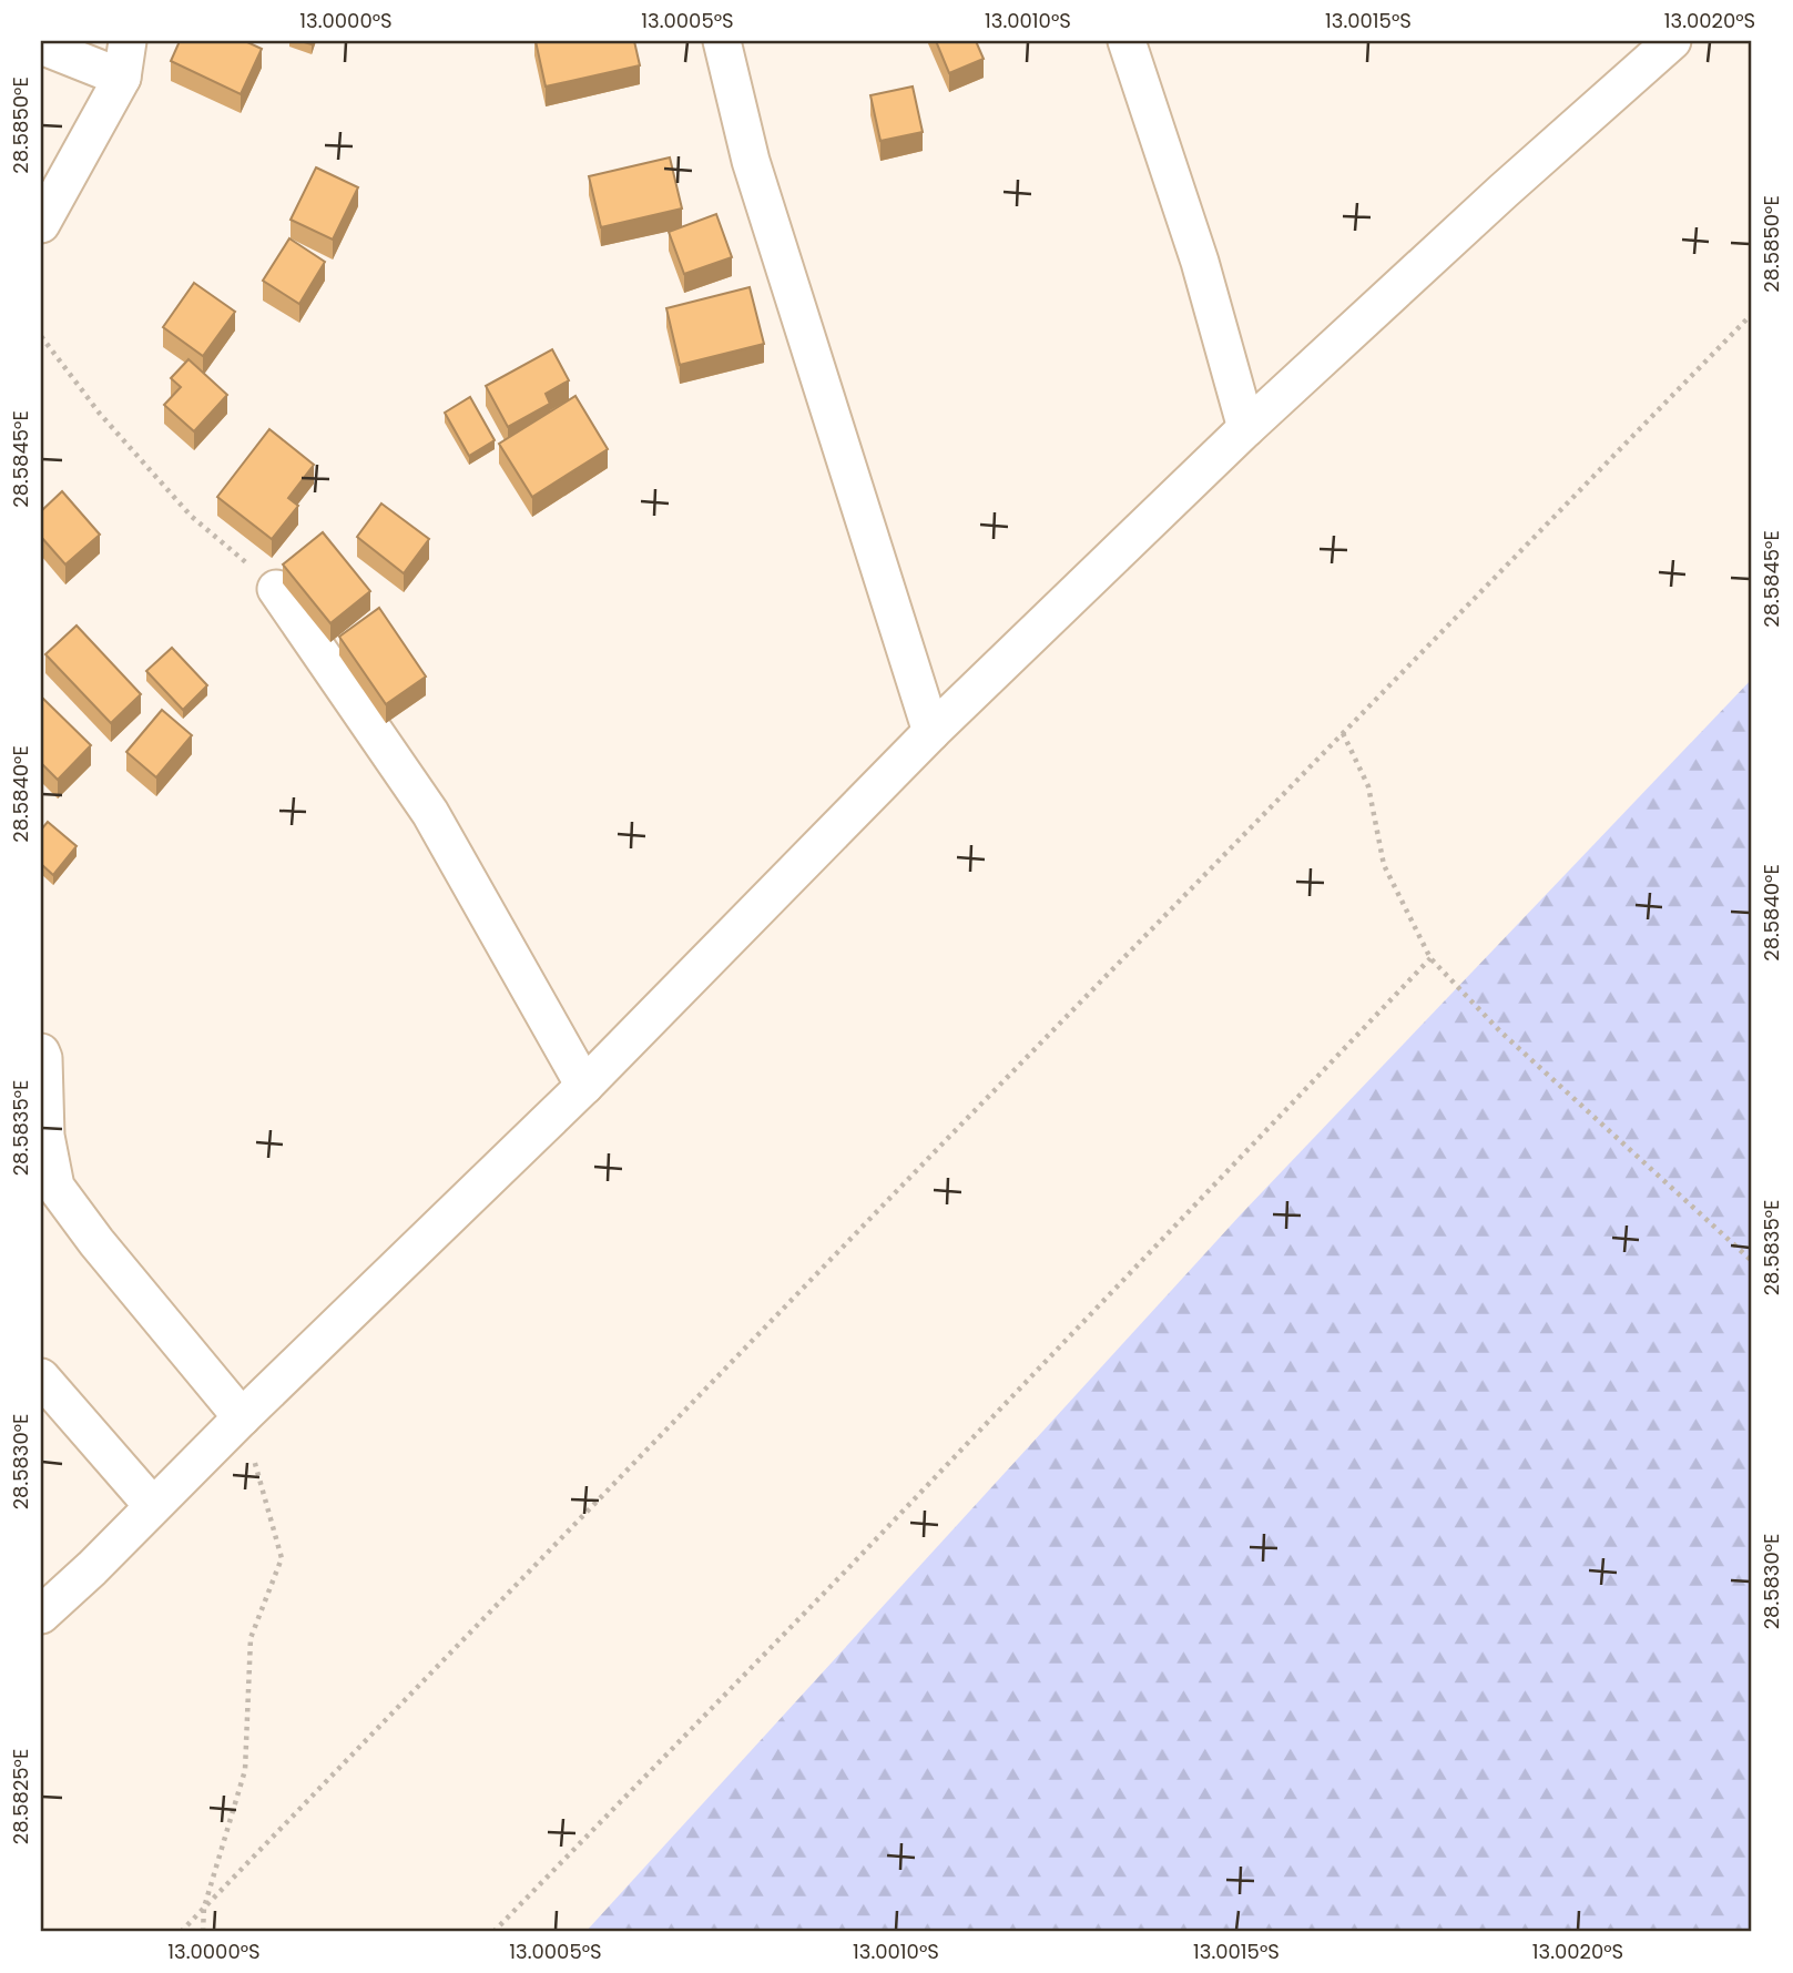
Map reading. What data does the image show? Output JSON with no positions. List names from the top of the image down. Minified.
{"coordinates":["13.0000°S","13.0005°S","13.0010°S","13.0015°S","13.0020°S","28.5850°E","28.5845°E","28.5840°E","28.5835°E","28.5830°E","28.5825°E"]}
